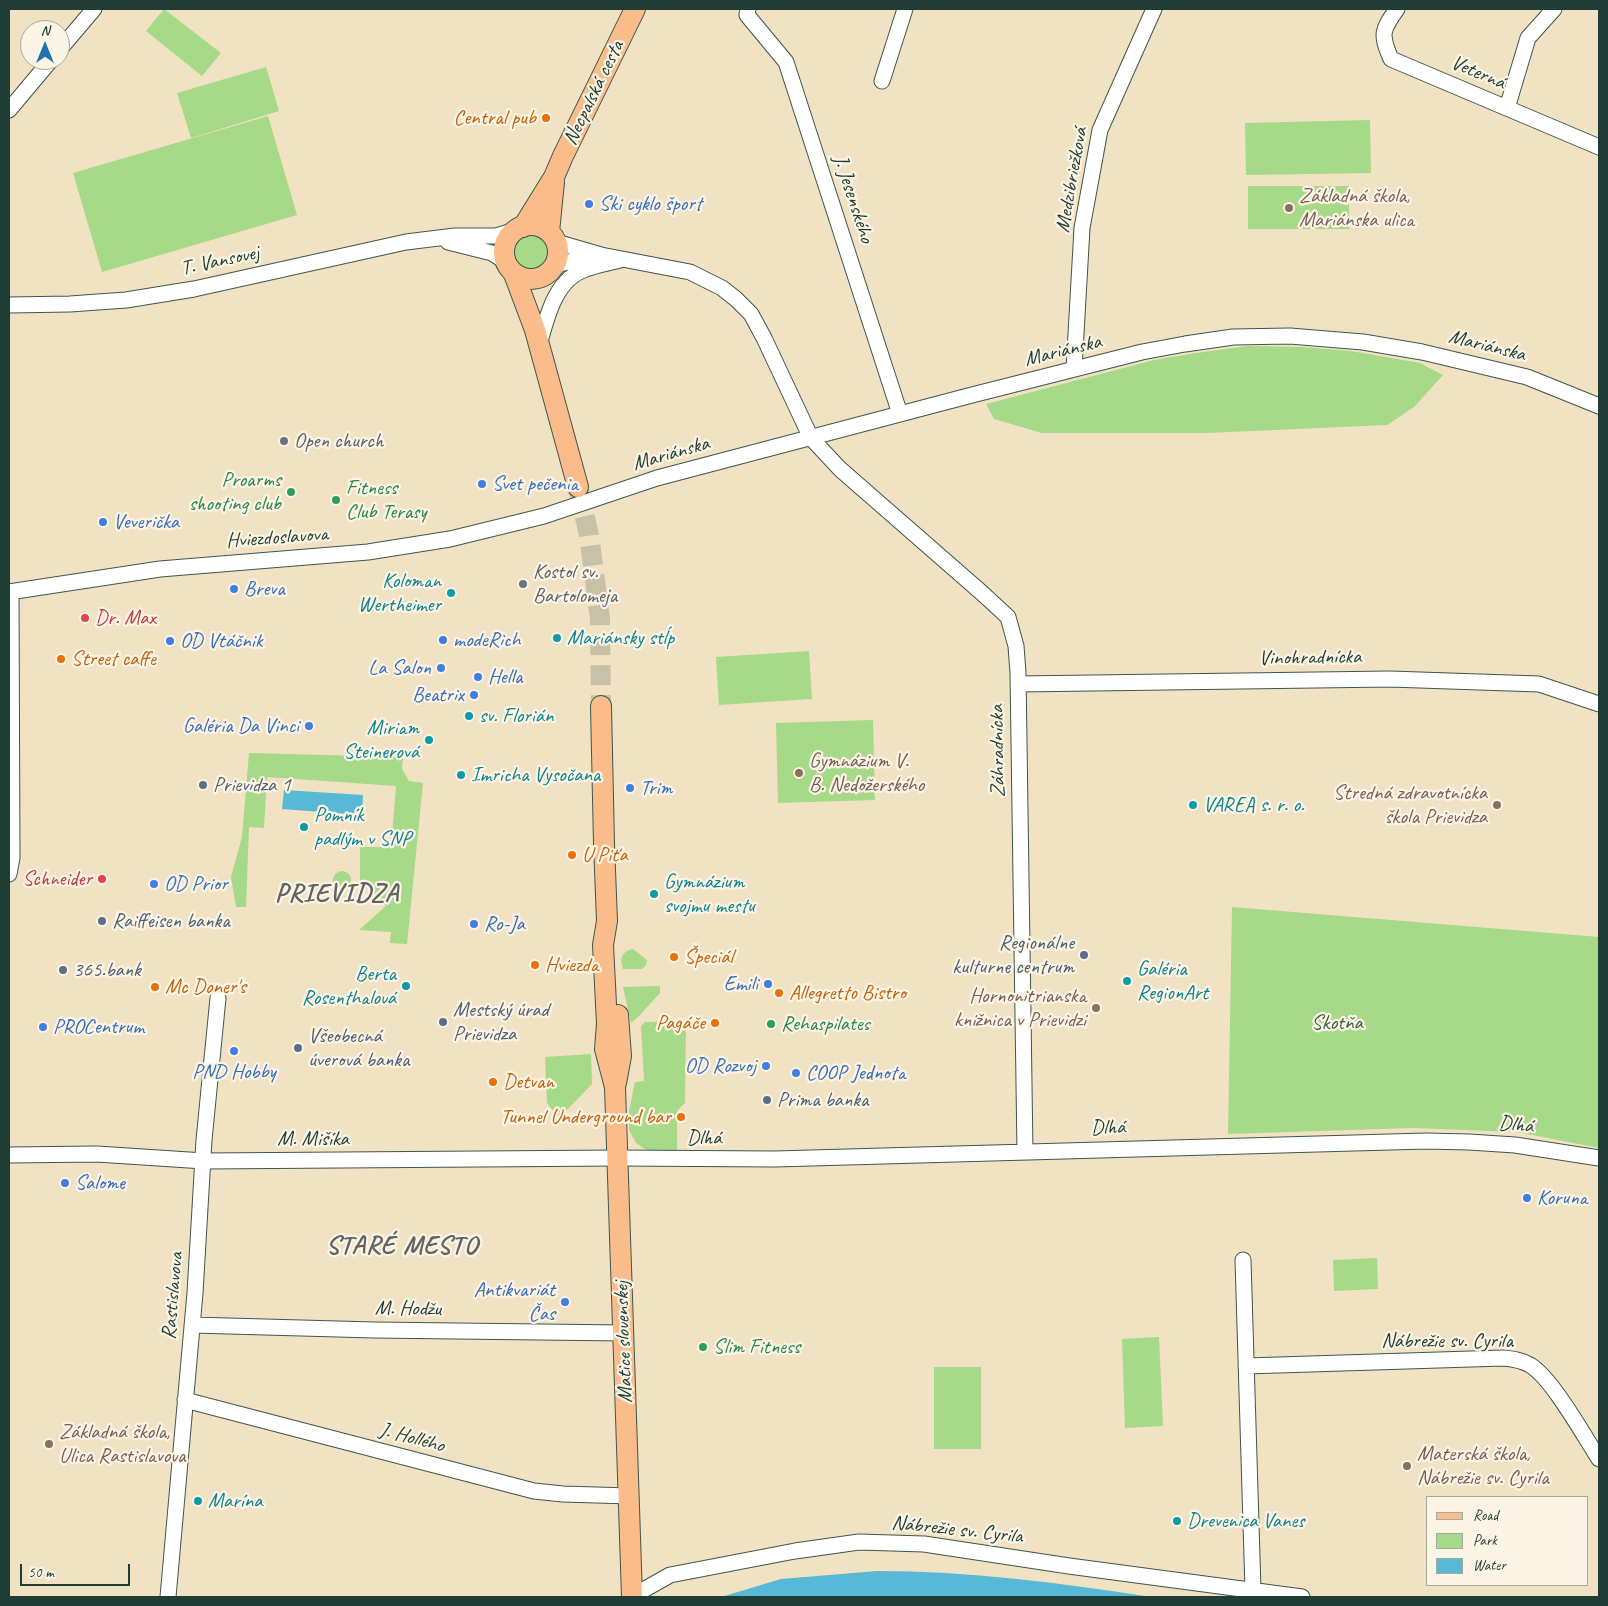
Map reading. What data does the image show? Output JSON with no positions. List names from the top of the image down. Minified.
{"streets":{"main road":["Necpalská cesta","Matice slovenskej"],"street":["Veterná","Medzibriežková","J. Jesenského","T. Vansovej","Mariánska","Hviezdoslavova","Vinohradnícka","Záhradnícka","Dlhá","M. Mišíka","Rastislavova","M. Hodžu","Nábrežie sv. Cyrila","J. Hollého"]},"crossings":[["Necpalská cesta","T. Vansovej"],["Necpalská cesta","Záhradnícka"],["Medzibriežková","Mariánska"],["J. Jesenského","Mariánska"],["T. Vansovej","Záhradnícka"],["Mariánska","Hviezdoslavova"],["Mariánska","Záhradnícka"],["Vinohradnícka","Záhradnícka"],["Záhradnícka","Dlhá"],["Dlhá","M. Mišíka"],["Dlhá","Matice slovenskej"],["M. Mišíka","Rastislavova"],["M. Mišíka","Matice slovenskej"],["Rastislavova","M. Hodžu"],["Rastislavova","J. Hollého"],["M. Hodžu","Matice slovenskej"],["Nábrežie sv. Cyrila","Matice slovenskej"],["Matice slovenskej","J. Hollého"]],"districts":["PRIEVIDZA","STARÉ MESTO"],"parks":["Skotňa"],"places":["Central pub","Ski cyklo šport","Základná škola, Mariánska ulica","Open church","Svet pečenia","Proarms shooting club","Fitness Club Terasy","Veverička","Kostol sv. Bartolomeja","Breva","Koloman Wertheimer","Dr. Max","Mariánsky stĺp","modeRich","OD Vtáčnik","Street caffe","La Salon","Hella","Beatrix","sv. Florián","Galéria Da Vinci","Miriam Steinerová","Gymnázium V. B. Nedožerského","Imricha Vysočana","Prievidza 1","Trim","VAREA s. r. o.","Stredná zdravotnícka škola Prievidza","Pomník padlým v SNP","U Piťa","Schneider","OD Prior","Gymnázium svojmu mestu","Raiffeisen banka","Ro-Ja","Regionálne kulturne centrum","Špeciál","Hviezda","365.bank","Galéria RegionArt","Emili","Berta Rosenthalová","Mc Doner's","Allegretto Bistro","Hornonitrianska knižnica v Prievidzi","Mestský úrad Prievidza","Pagáče","Rehaspilates","PROCentrum","Všeobecná úverová banka","PND Hobby","OD Rozvoj","COOP Jednota","Detvan","Prima banka","Tunnel Underground bar","Salome","Koruna","Antikvariát Čas","Slim Fitness","Základná škola, Ulica Rastislavova","Materská škola, Nábrežie sv. Cyrila","Marína","Drevenica Vanes"],"legend":["Road","Park","Water"],"scale_bar":"50 m","north":"top"}
